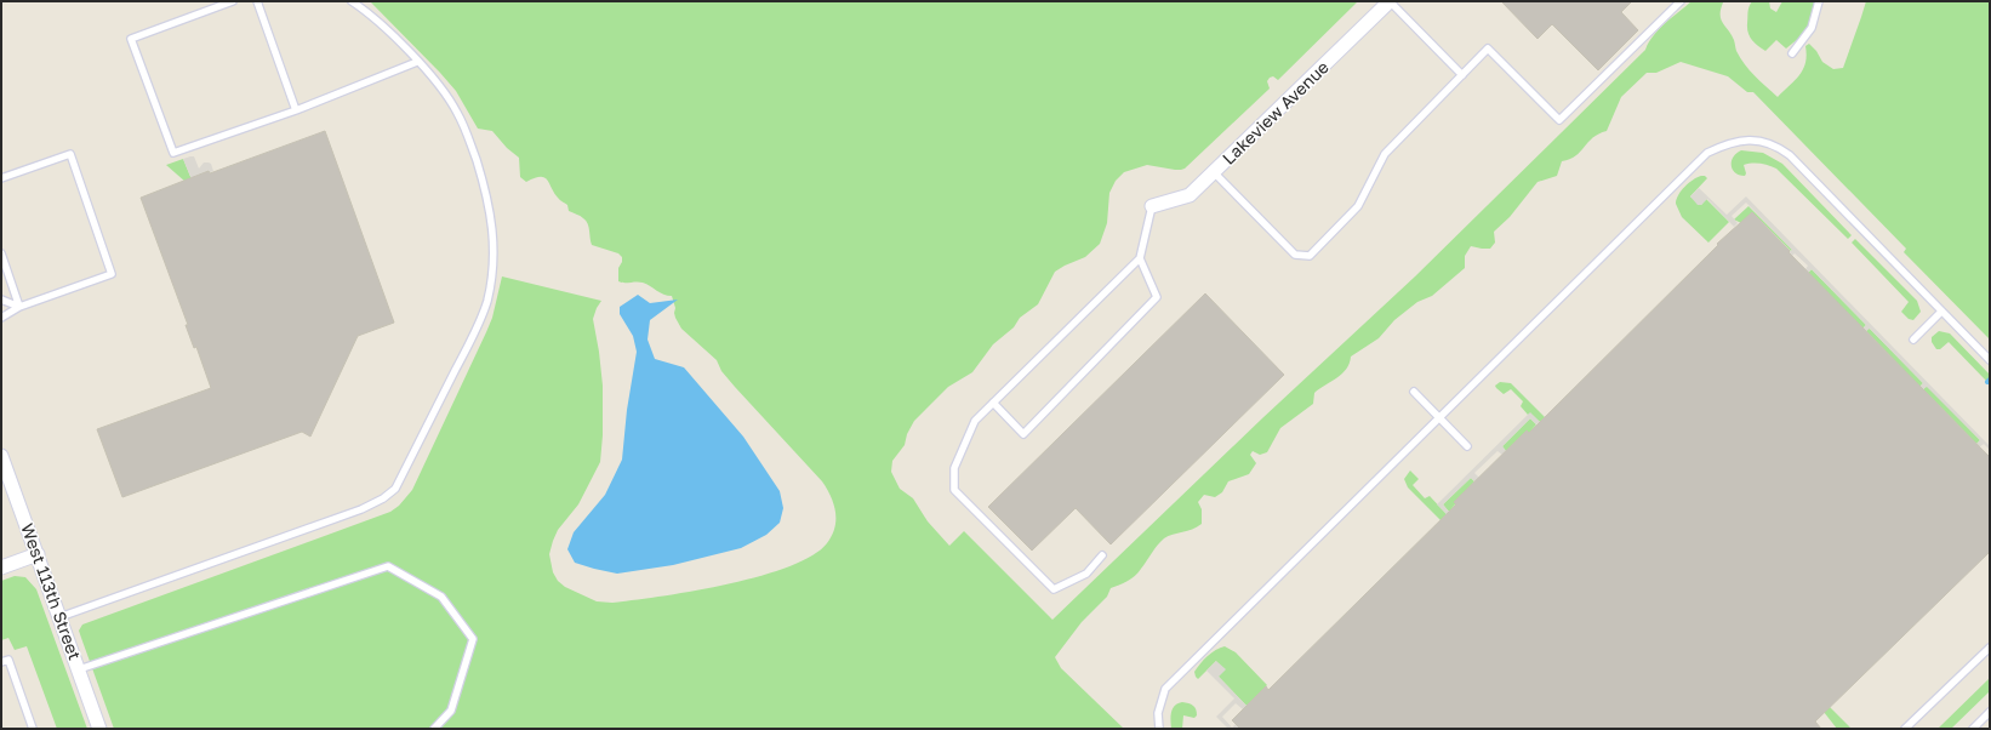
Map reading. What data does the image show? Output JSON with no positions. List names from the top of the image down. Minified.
{"streets":{"street":["Lakeview Avenue","West 113th Street"]}}
